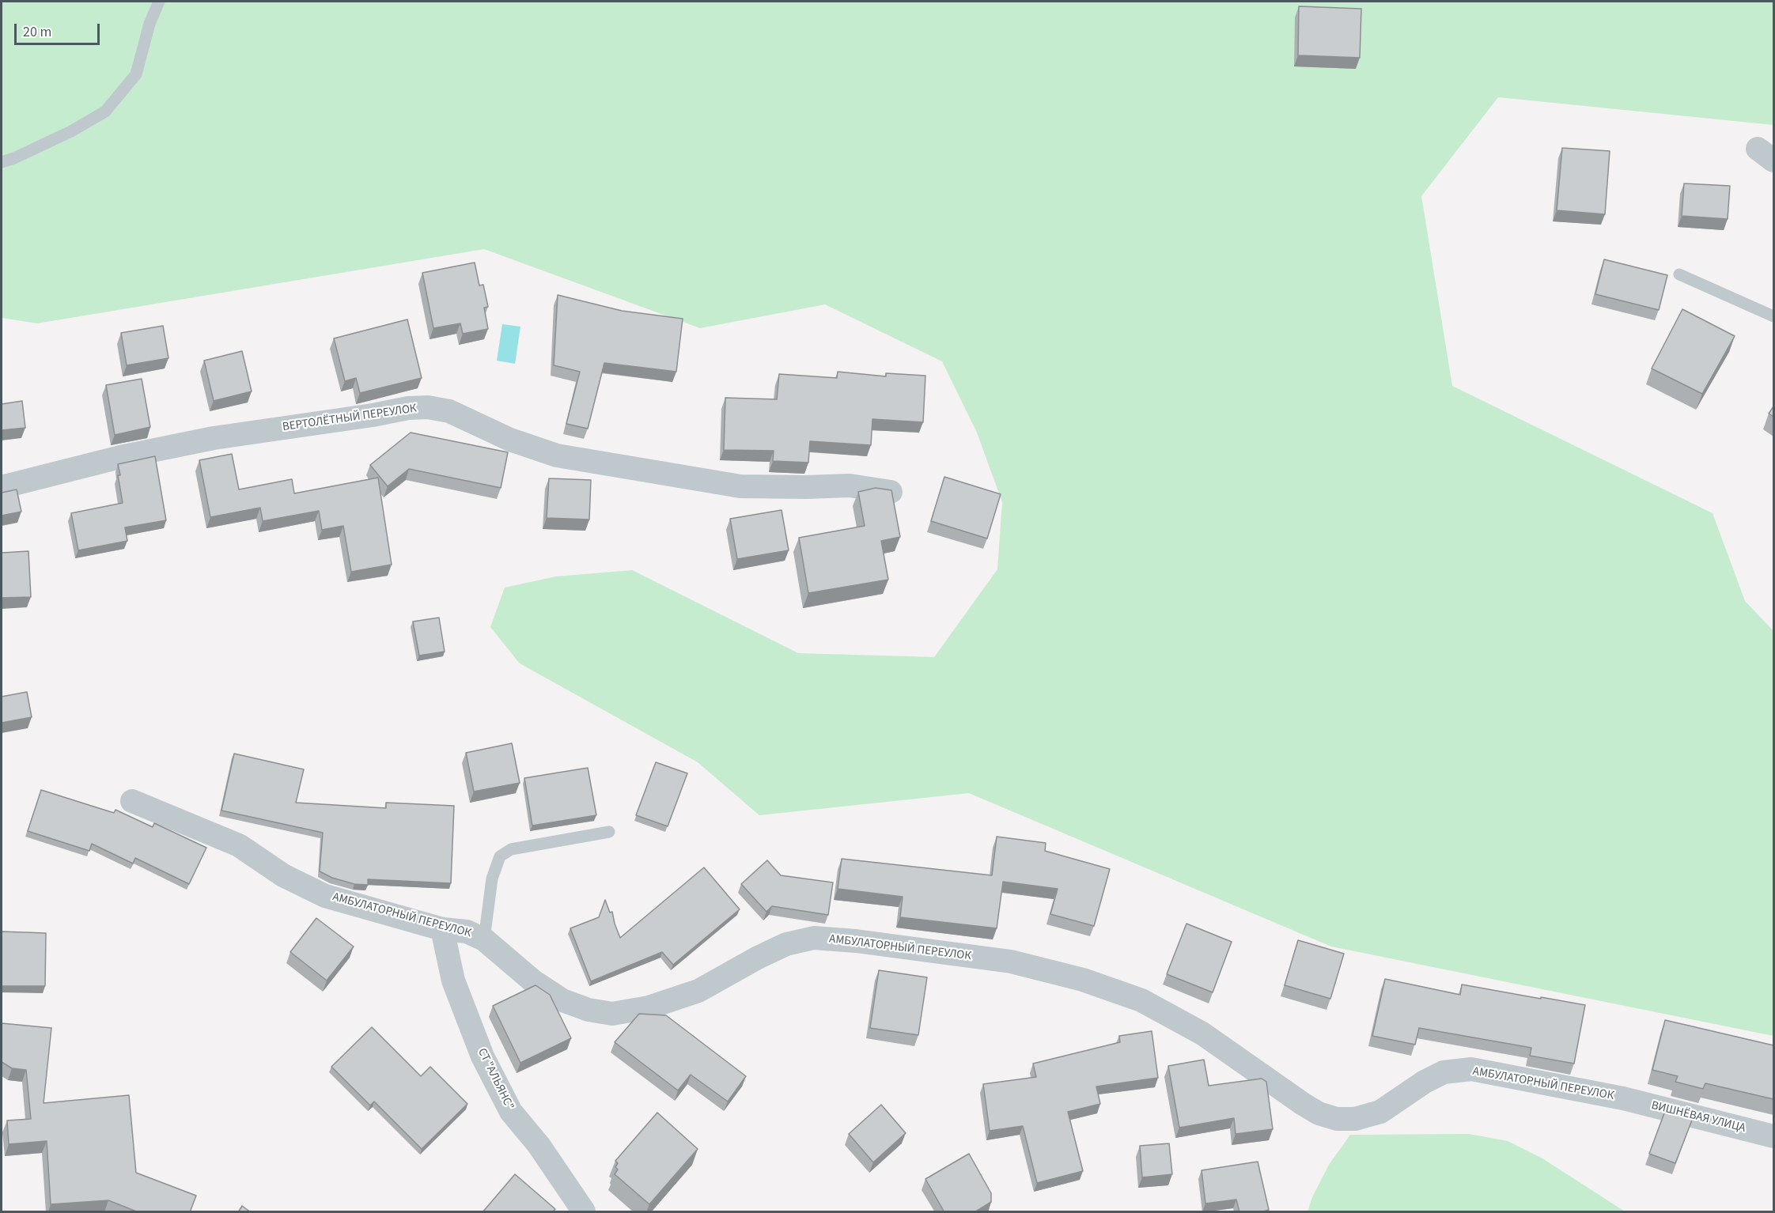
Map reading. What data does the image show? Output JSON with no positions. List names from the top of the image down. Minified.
{"streets":{"street":["ВЕРТОЛЁТНЫЙ ПЕРЕУЛОК","АМБУЛАТОРНЫЙ ПЕРЕУЛОК","СТ \"АЛЬЯНС\"","ВИШНЁВАЯ УЛИЦА"]},"crossings":[["АМБУЛАТОРНЫЙ ПЕРЕУЛОК","СТ \"АЛЬЯНС\""],["АМБУЛАТОРНЫЙ ПЕРЕУЛОК","ВИШНЁВАЯ УЛИЦА"]],"scale_bar":"20 m"}
